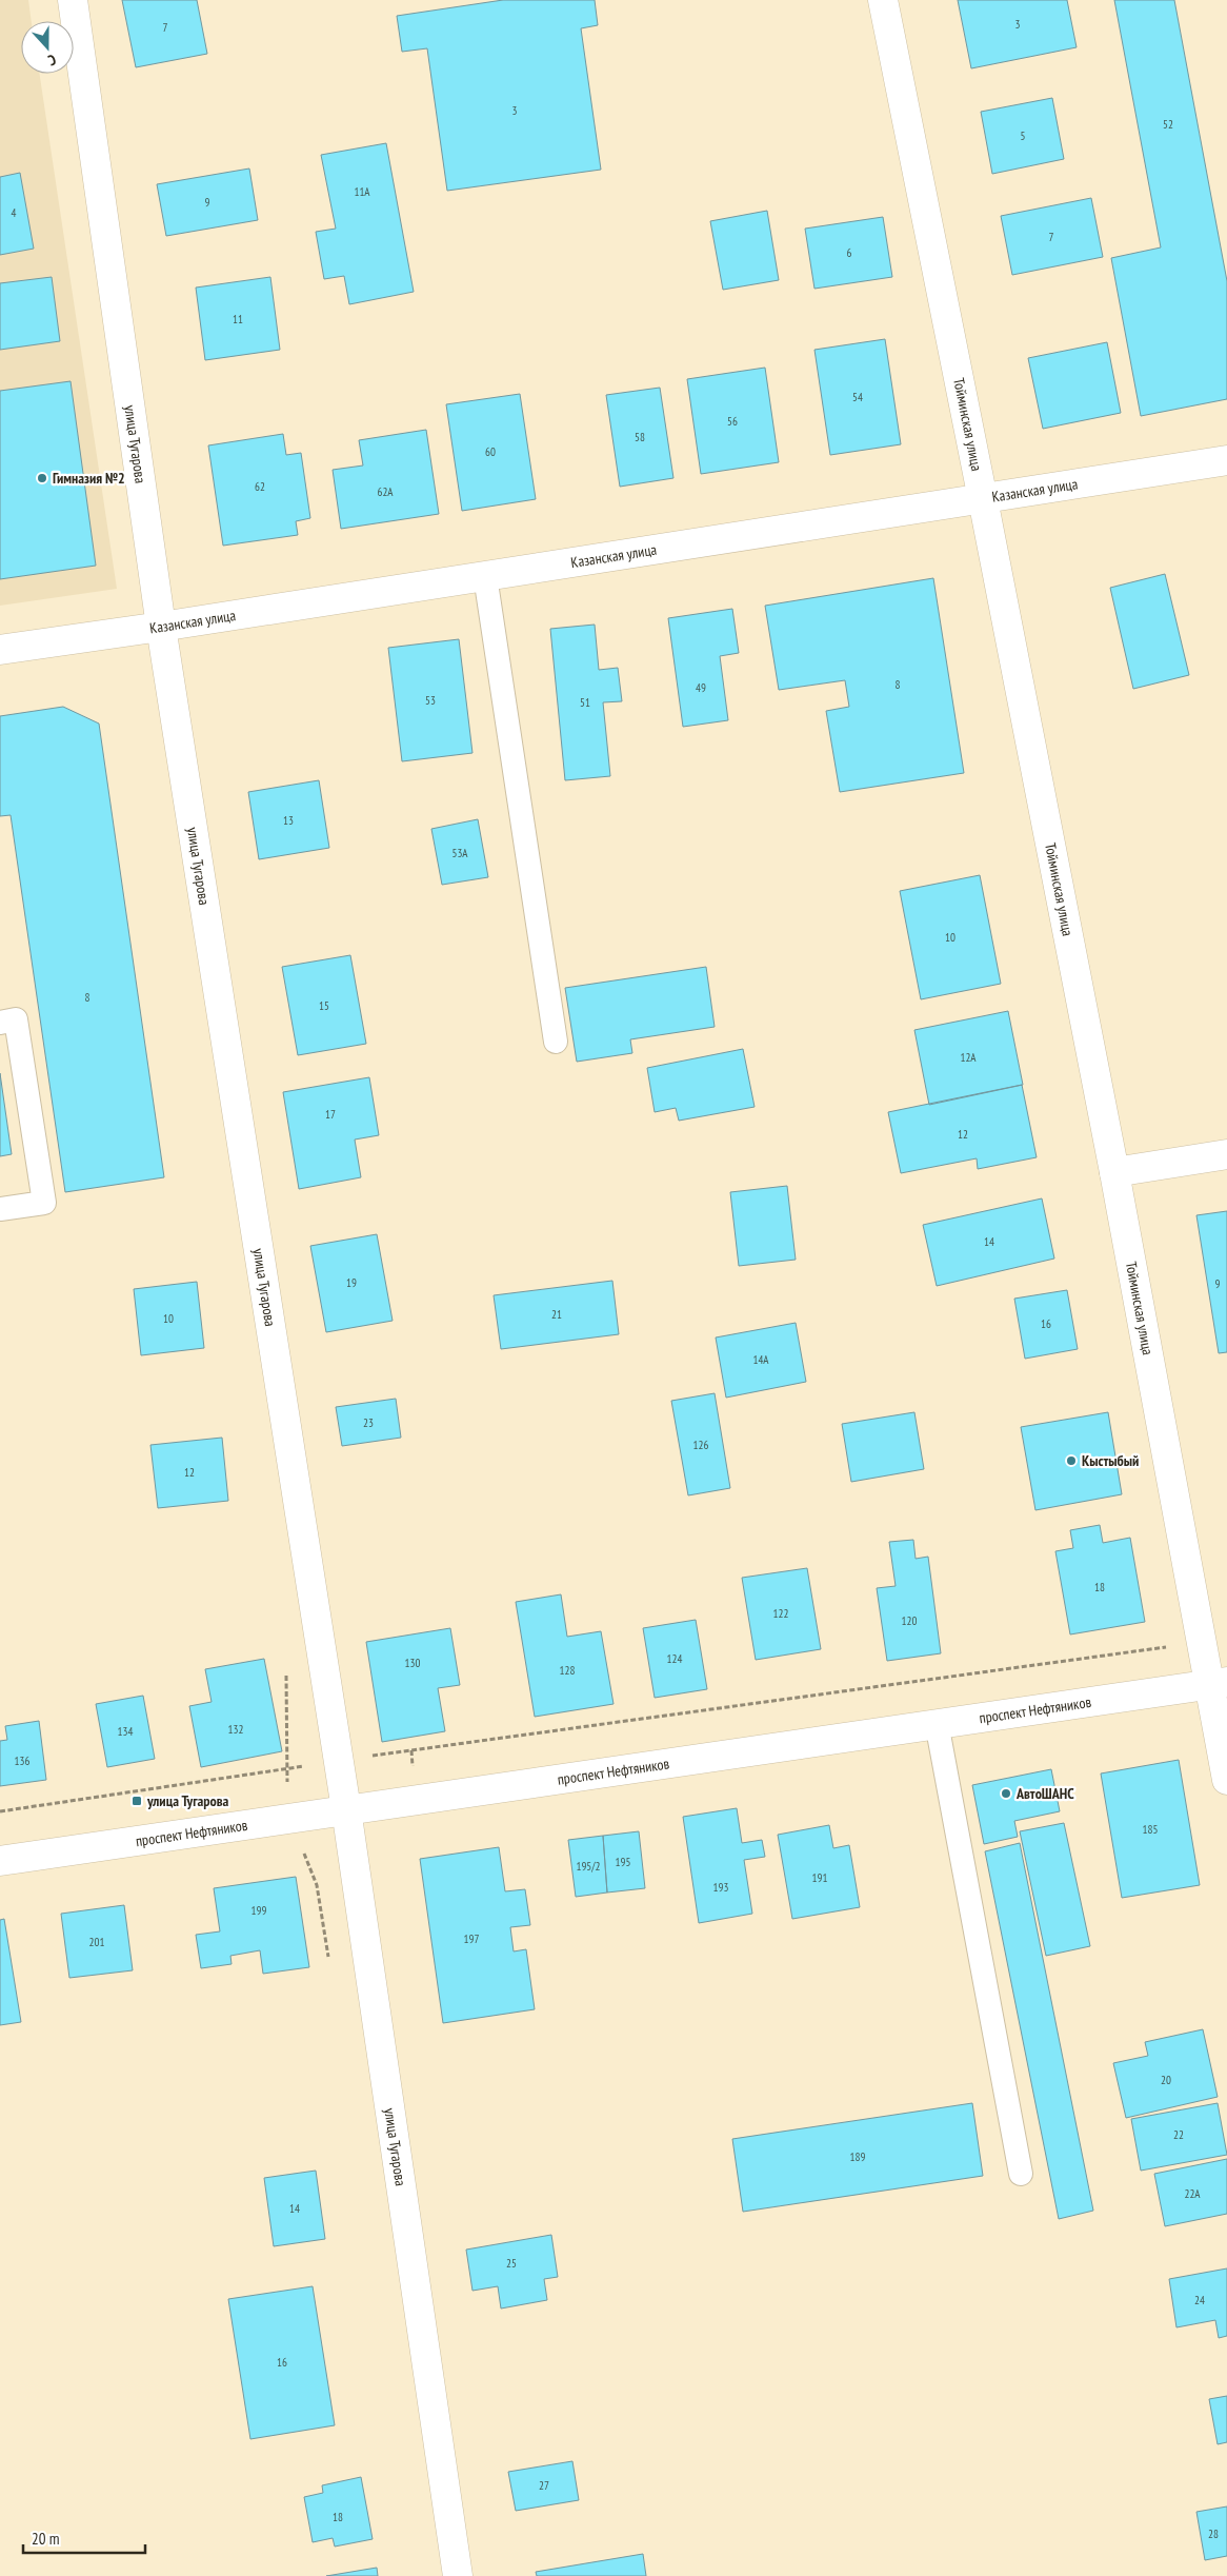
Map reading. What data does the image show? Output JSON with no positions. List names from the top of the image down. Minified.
{"streets":{"street":["Тойминская улица","улица Тугарова","Казанская улица","проспект Нефтяников"]},"crossings":[["Тойминская улица","Казанская улица"],["Тойминская улица","проспект Нефтяников"],["улица Тугарова","Казанская улица"],["улица Тугарова","проспект Нефтяников"]],"places":{"other":["Гимназия №2","Кыстыбый","АвтоШАНС"],"transit":["улица Тугарова"]},"house_numbers":["3","7","3","52","5","11А","9","4","7","6","11","54","56","58","60","62","62А","8","49","53","51","13","53А","10","8","15","12А","17","12","14","19","9","21","10","16","14А","23","126","12","18","122","120","124","130","128","132","134","136","185","195","195/2","191","193","199","197","201","20","22","189","22А","14","25","24","16","27","18","28"],"scale_bar":"20 m","north":"bottom"}
